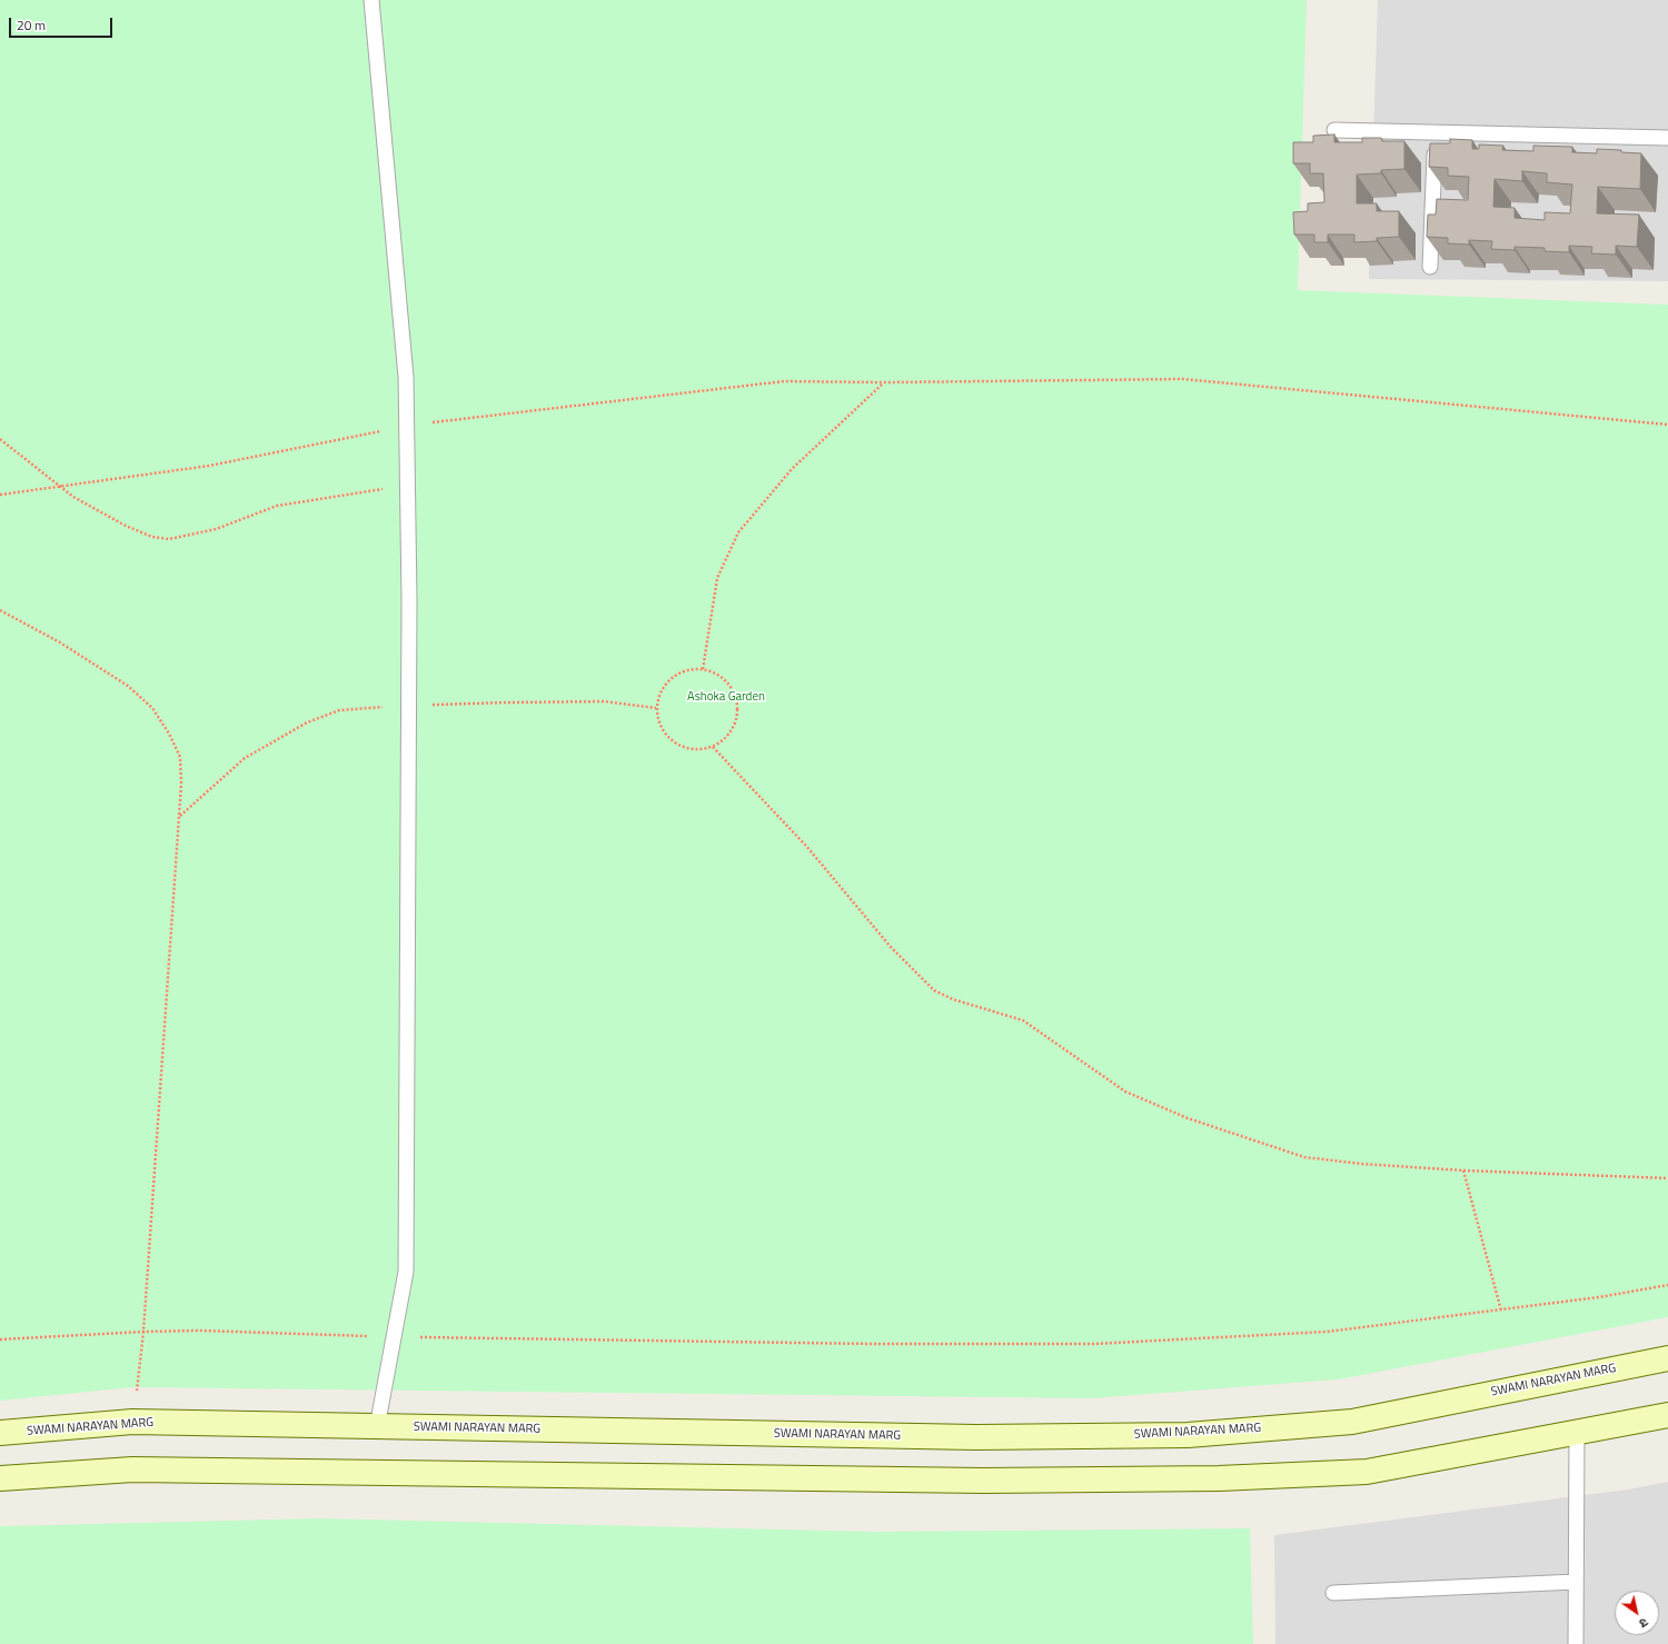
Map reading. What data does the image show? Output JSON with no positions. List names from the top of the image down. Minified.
{"streets":{"main road":["SWAMI NARAYAN MARG"]},"parks":["Ashoka Garden"],"scale_bar":"20 m","north":"bottom right"}
